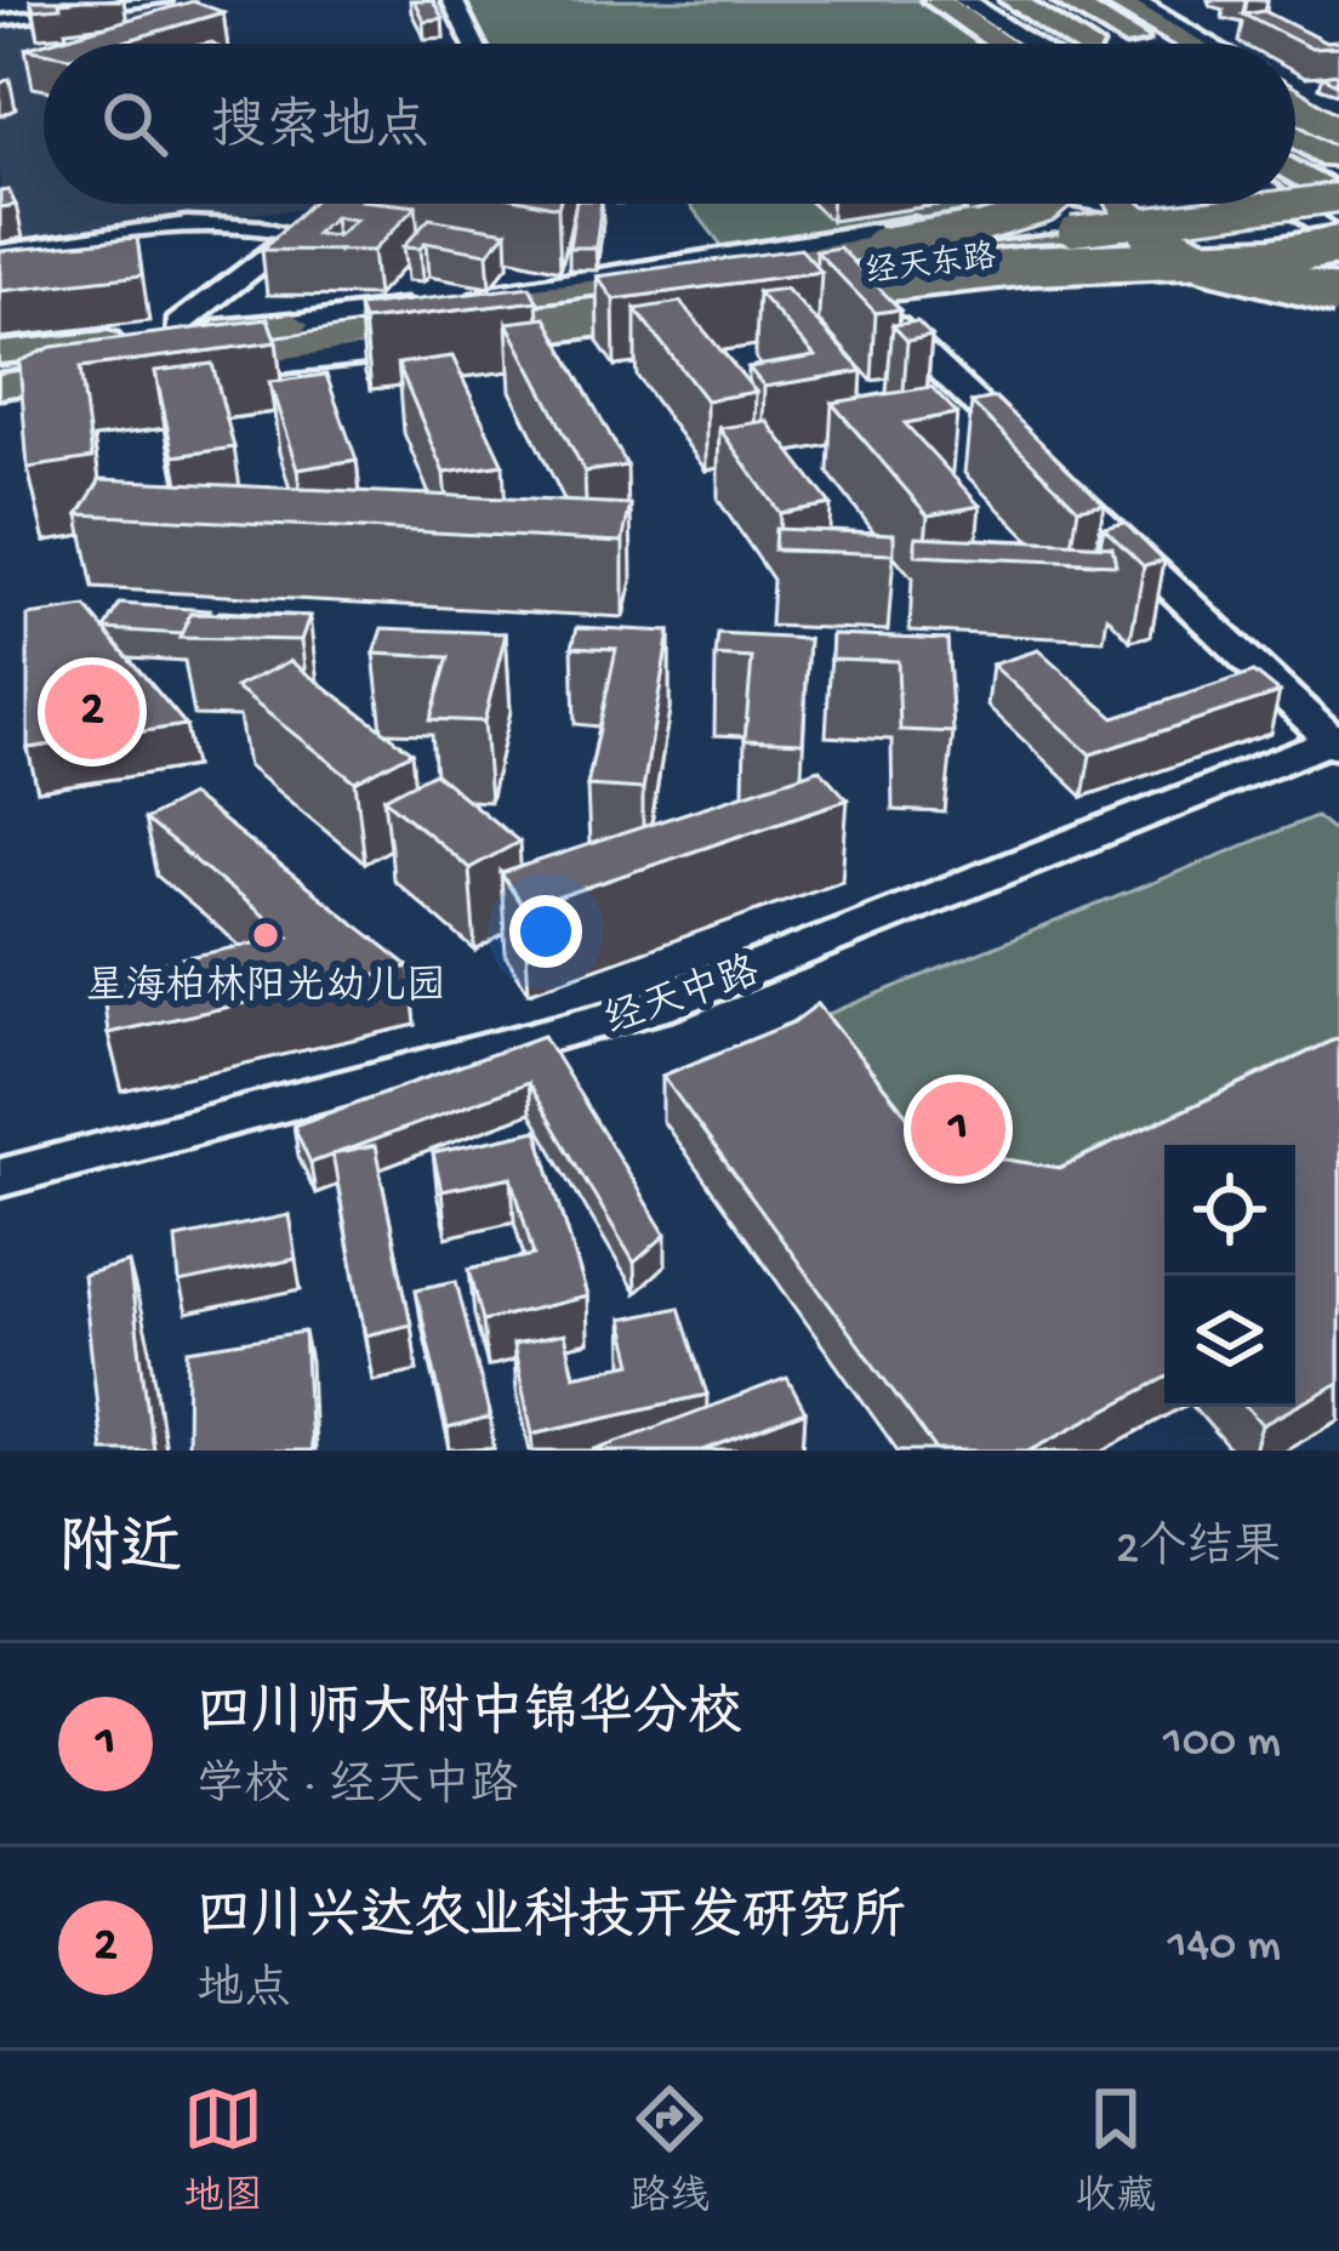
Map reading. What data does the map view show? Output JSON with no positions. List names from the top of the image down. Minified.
{"streets":{"highway":["经天东路"],"street":["经天中路"]},"places":["星海柏林阳光幼儿园"],"page":{"search":"搜索地点","pins":["2","1"],"heading":["附近","2个结果"],"list":[{"mark":"1","name":"四川师大附中锦华分校","note":"学校 · 经天中路","value":"100 m"},{"mark":"2","name":"四川兴达农业科技开发研究所","note":"地点","value":"140 m"}],"nav":["地图","路线","收藏"]}}
